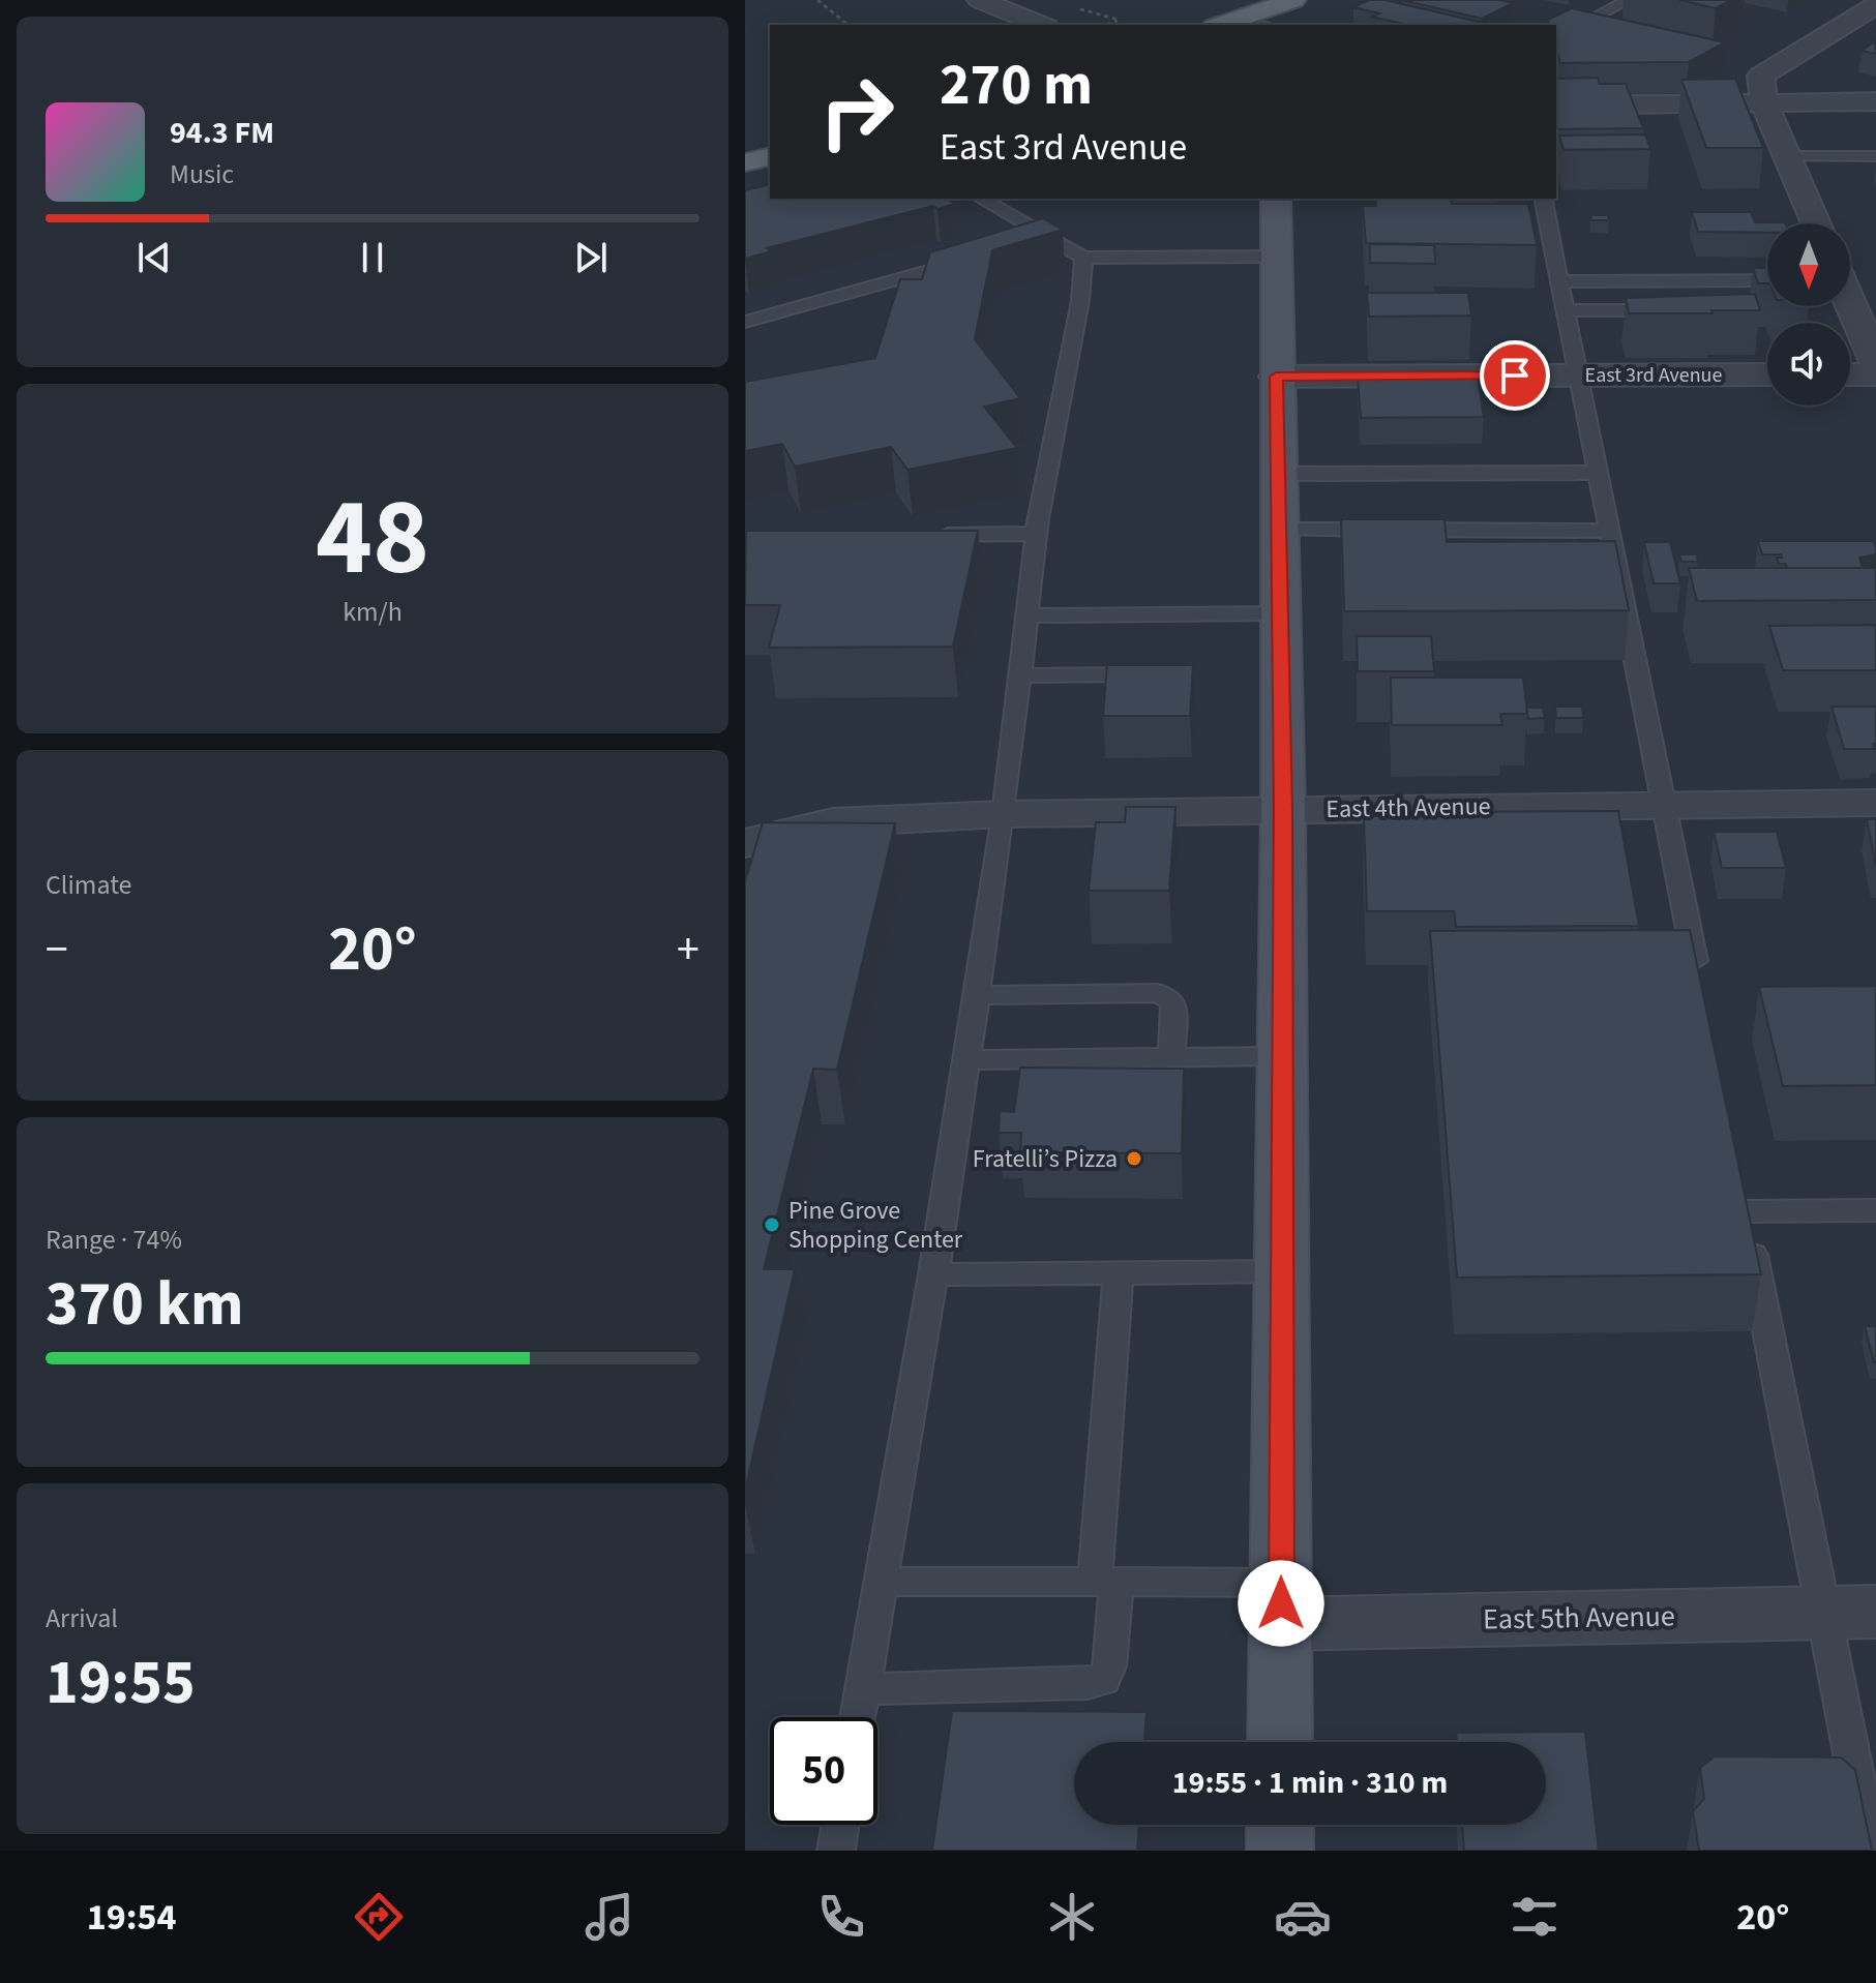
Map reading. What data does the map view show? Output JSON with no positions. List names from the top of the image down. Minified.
{"streets":{"street":["East 3rd Avenue","East 4th Avenue","East 5th Avenue"]},"places":["Fratelli’s Pizza","Pine Grove Shopping Center"],"north":"bottom","page":{"turn":["270 m","East 3rd Avenue"],"song":["94.3 FM","Music"],"tile":[["48","km/h"],"Climate",["Range · 74%","370 km"],["Arrival","19:55"]],"heat":["−","20°","+"],"limit":"50","trip":"19:55 · 1 min · 310 m","tabs":["19:54","20°"]}}
